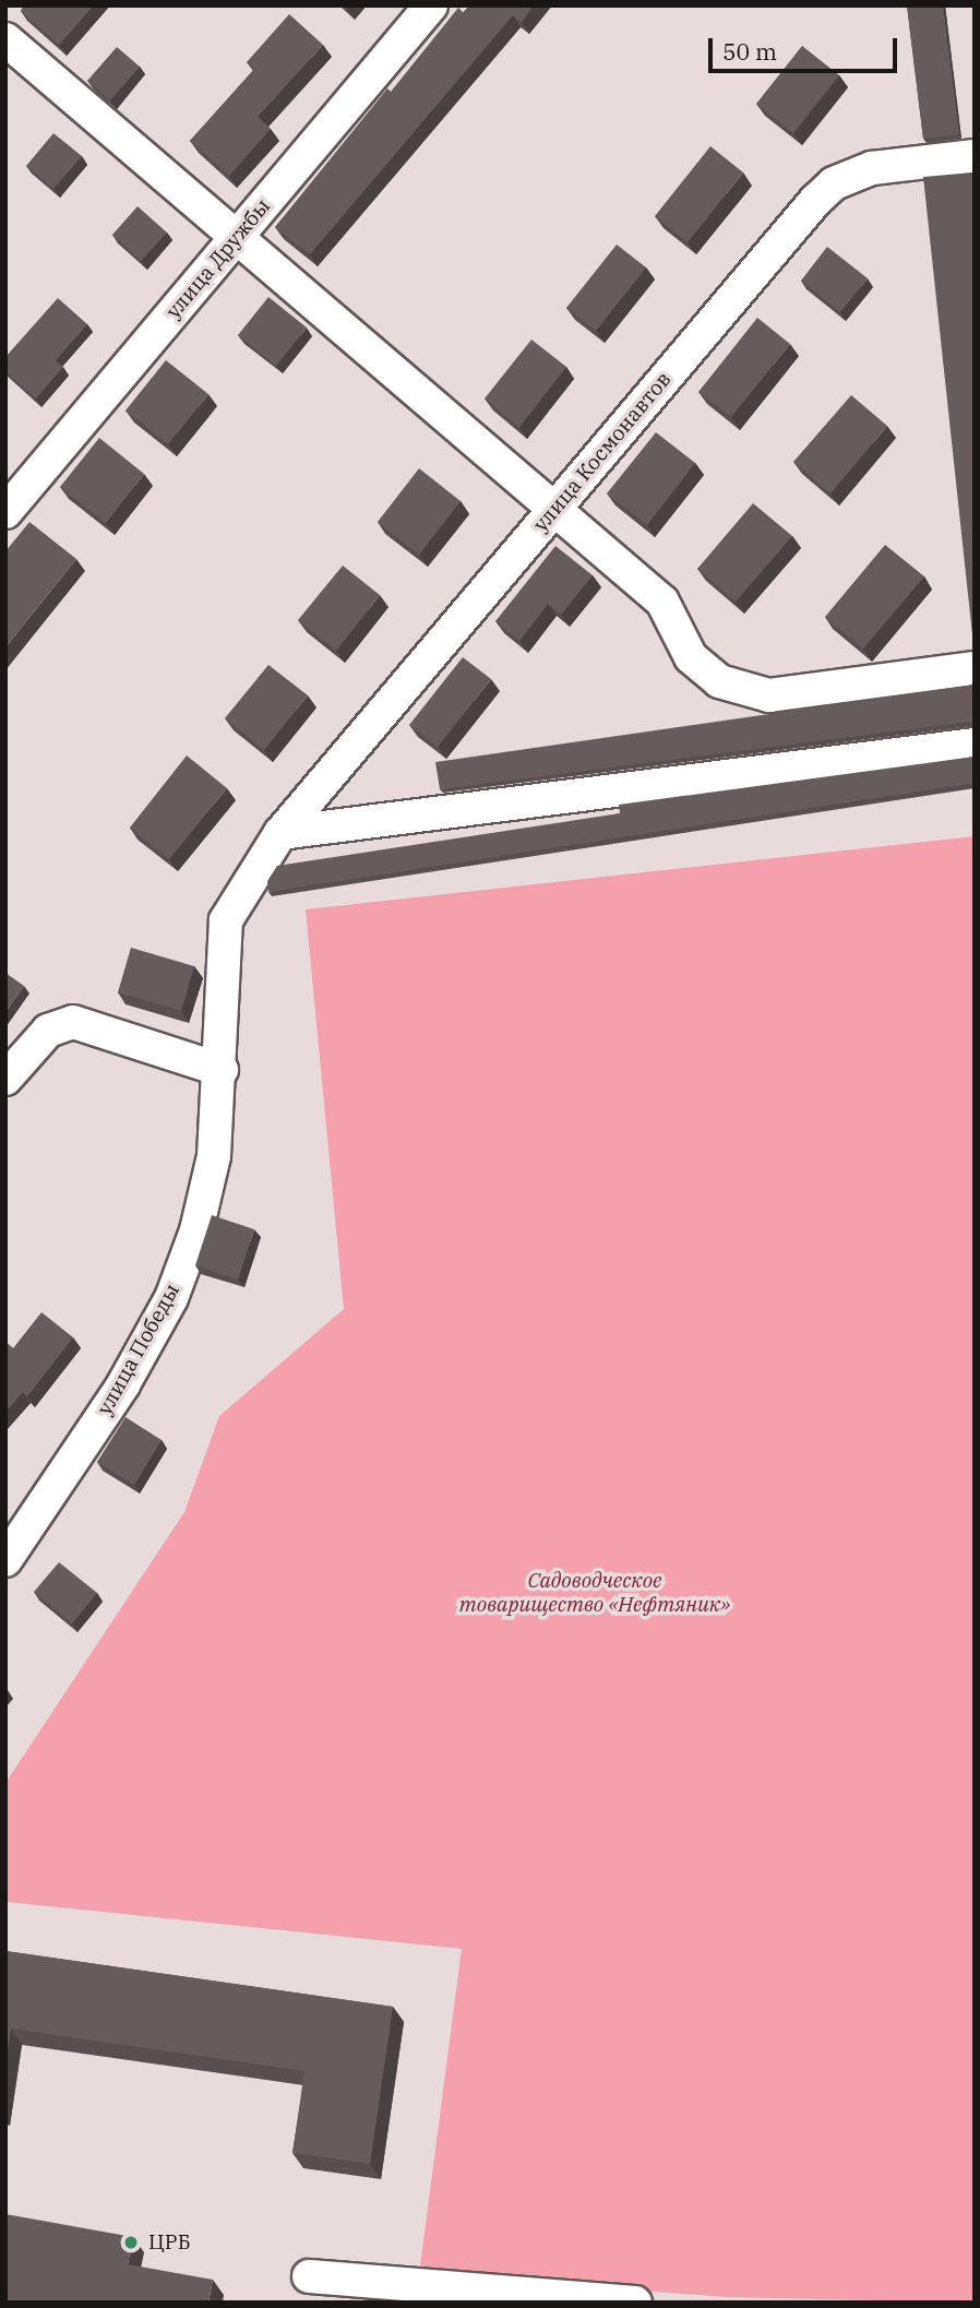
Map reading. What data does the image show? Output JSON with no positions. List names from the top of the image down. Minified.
{"streets":{"street":["улица Дружбы","улица Космонавтов","улица Победы"]},"crossings":[["улица Космонавтов","улица Победы"]],"parks":["Садоводческое товарищество «Нефтяник»"],"places":["ЦРБ"],"scale_bar":"50 m"}
